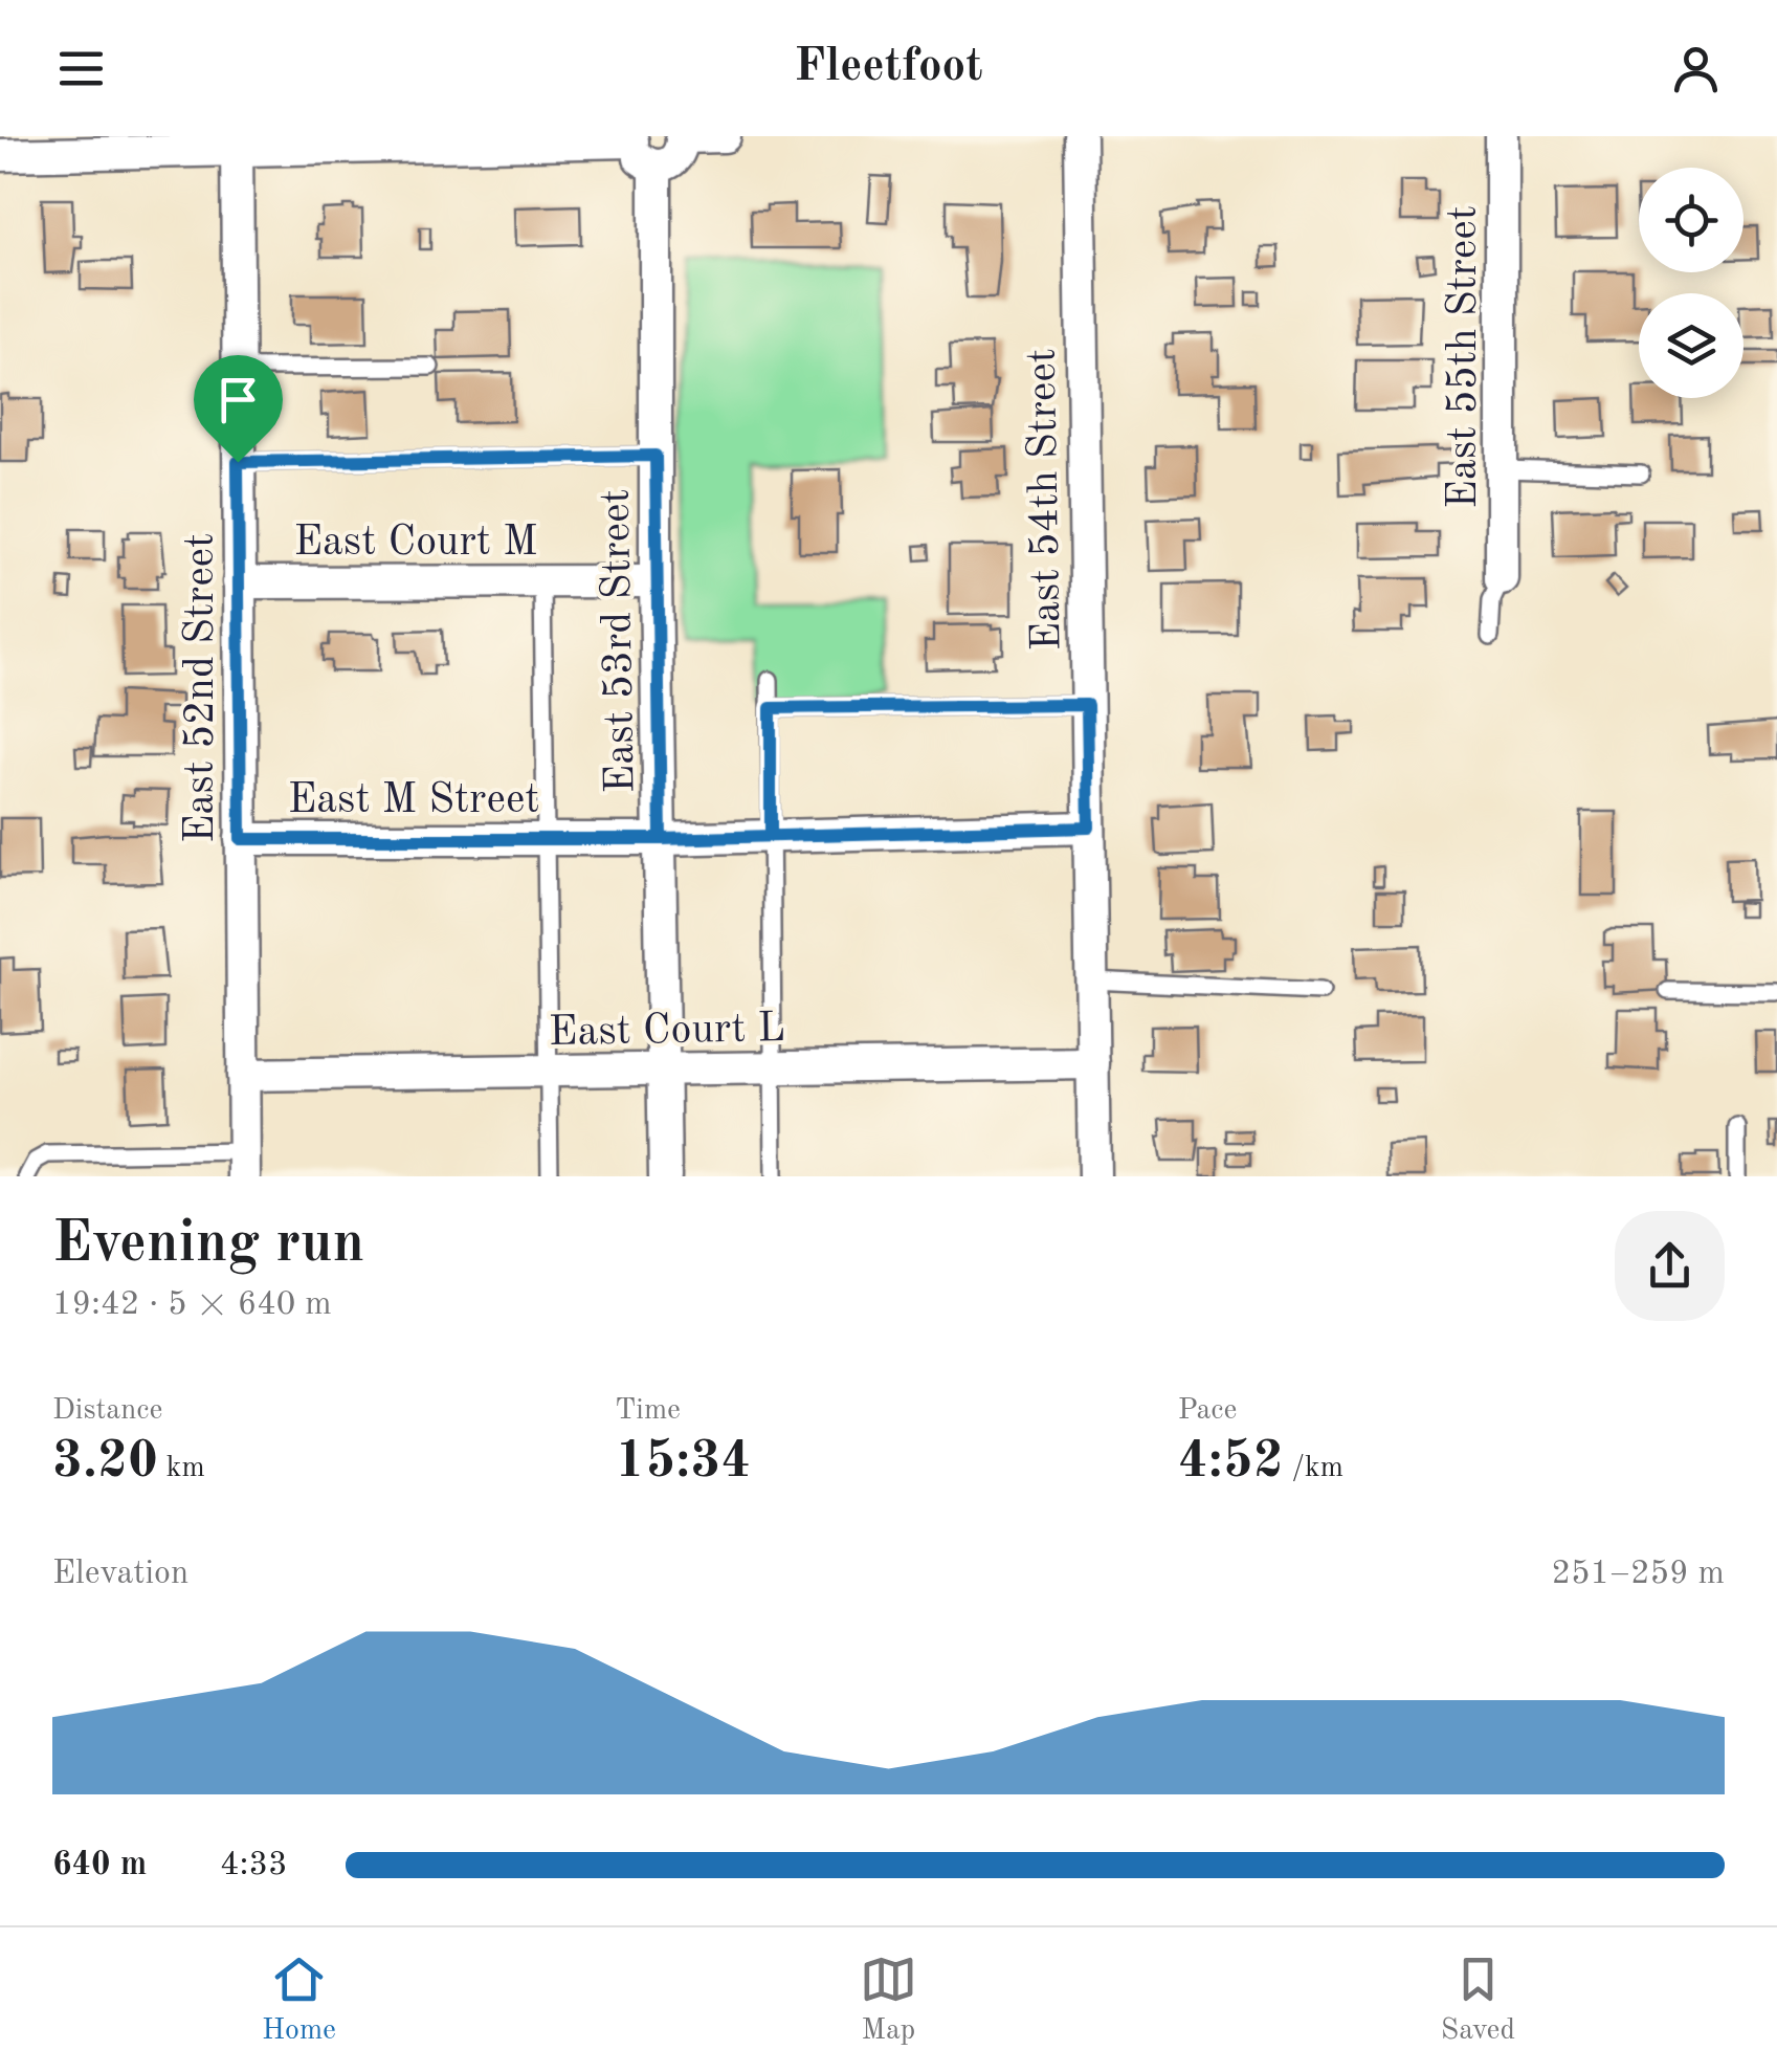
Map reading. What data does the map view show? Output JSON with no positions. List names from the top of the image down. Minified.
{"streets":{"street":["East 55th Street","East 54th Street","East Court M","East 53rd Street","East 52nd Street","East M Street","East Court L"]},"crossings":[["East 54th Street","East M Street"],["East 54th Street","East Court L"],["East Court M","East 53rd Street"],["East Court M","East 52nd Street"],["East 53rd Street","East M Street"],["East 53rd Street","East Court L"],["East 52nd Street","East M Street"],["East 52nd Street","East Court L"]],"page":{"header":"Fleetfoot","heading":["Evening run","19:42 · 5 × 640 m"],"stats":[["Distance","3.20 km"],["Time","15:34"],["Pace","4:52 /km"]],"chart":["Elevation","251–259 m"],"list":[{"name":"640 m","note":"4:33"}],"tabs":["Home","Map","Saved"]}}
